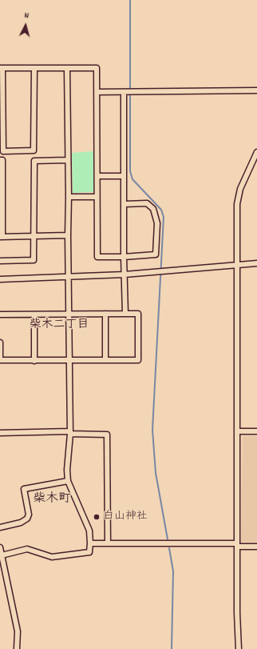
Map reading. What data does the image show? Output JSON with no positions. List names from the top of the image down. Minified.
{"districts":["柴木二丁目","柴木町"],"places":["白山神社"],"north":"top"}
